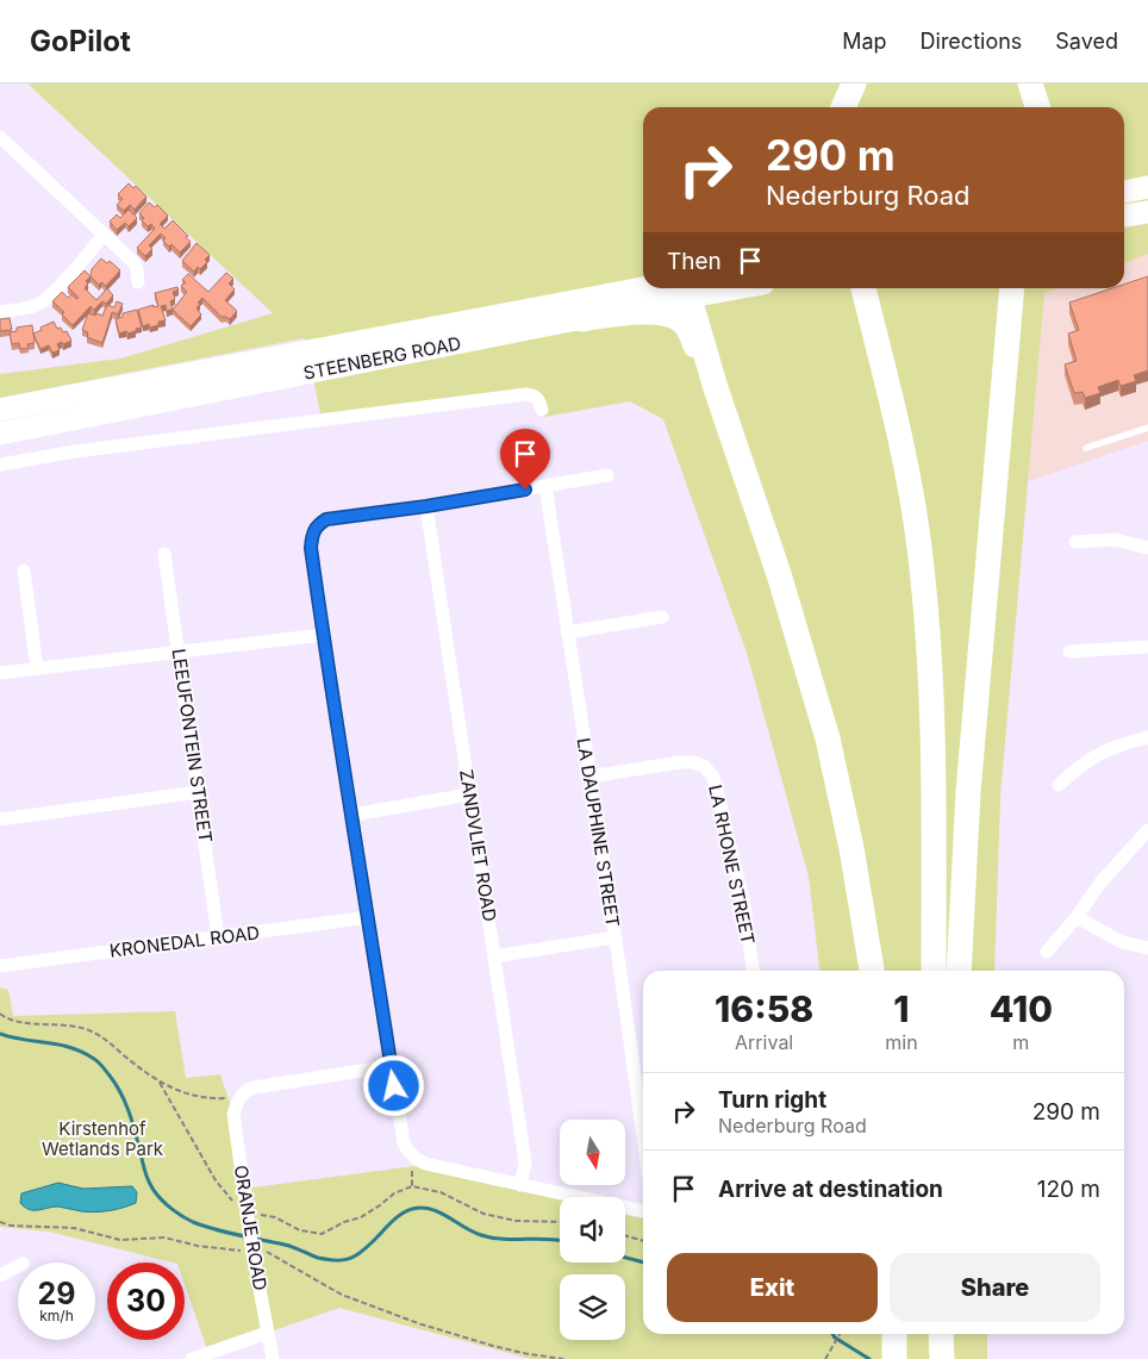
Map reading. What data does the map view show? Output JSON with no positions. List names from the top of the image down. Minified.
{"streets":{"main road":["STEENBERG ROAD"],"street":["LEEUFONTEIN STREET","LA DAUPHINE STREET","ZANDVLIET ROAD","LA RHONE STREET","KRONEDAL ROAD","ORANJE ROAD"]},"crossings":[["LEEUFONTEIN STREET","KRONEDAL ROAD"],["LA DAUPHINE STREET","LA RHONE STREET"]],"parks":["Kirstenhof Wetlands Park"],"north":"bottom","page":{"header":"GoPilot","nav":["Map","Directions","Saved"],"turn":["290 m","Nederburg Road"],"then":"Then","eta":["16:58","Arrival","1","min","410","m"],"list":[{"name":"Turn right","note":"Nederburg Road","value":"290 m"},{"name":"Arrive at destination","value":"120 m"}],"buttons":["Exit","Share"],"speed":"29 km/h","limit":"30"}}
